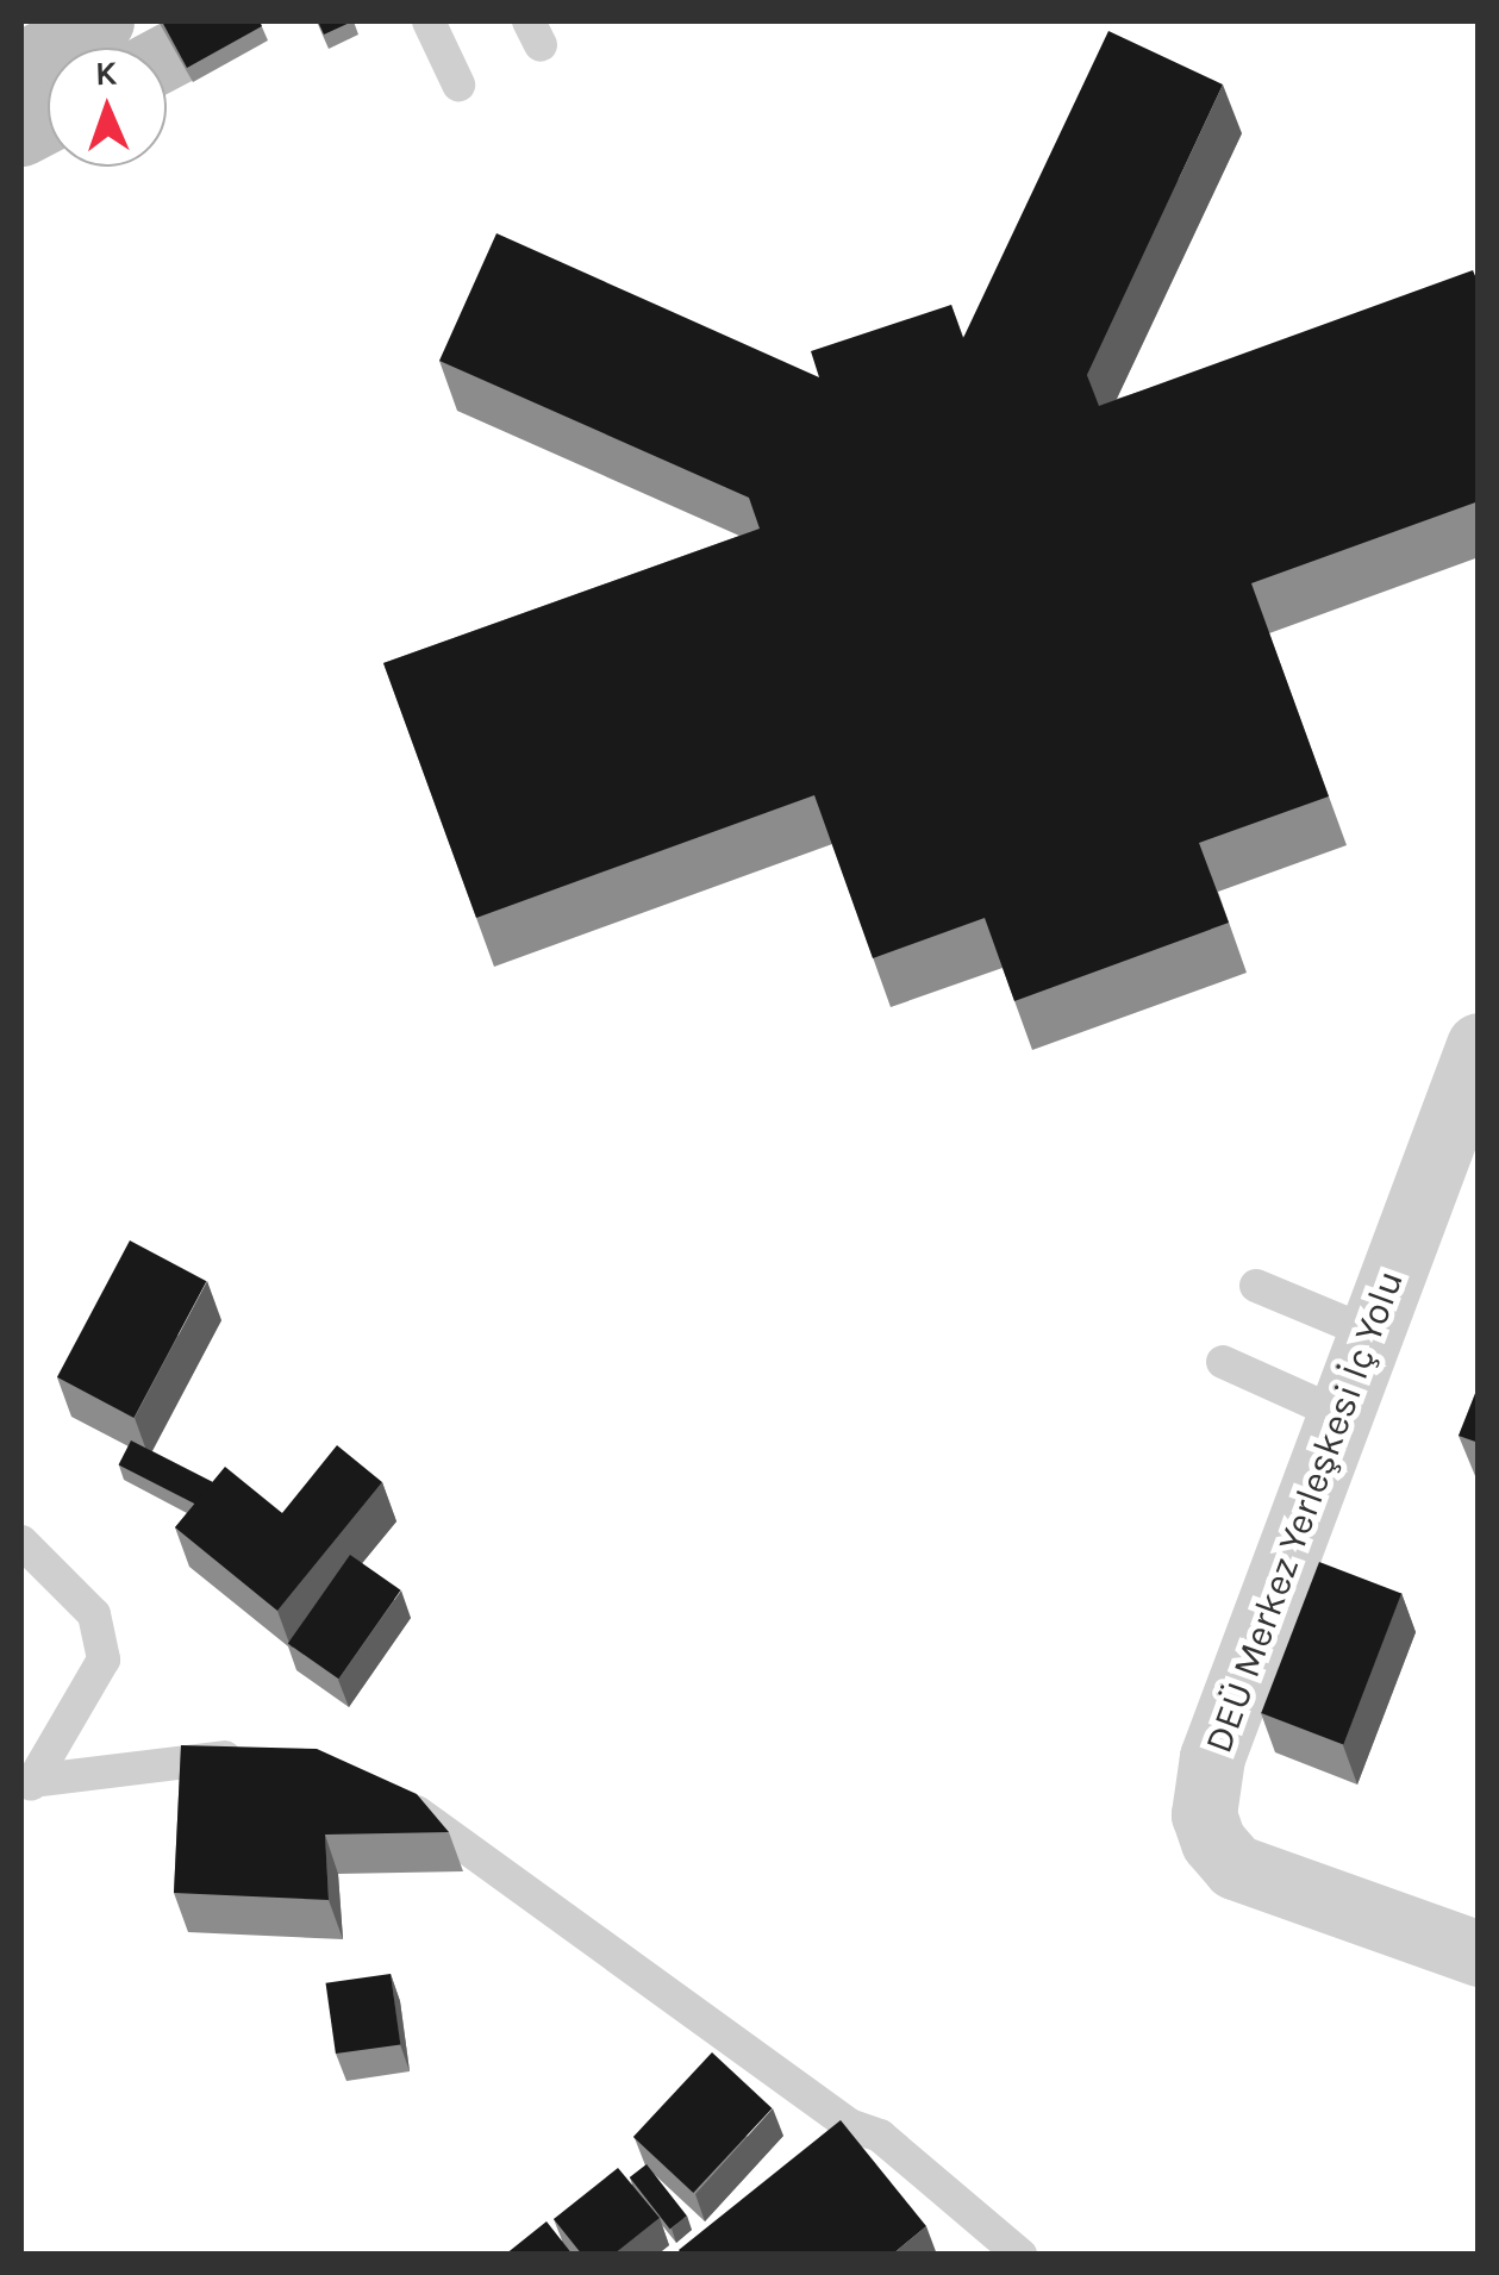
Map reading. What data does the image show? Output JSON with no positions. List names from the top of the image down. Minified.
{"streets":{"street":["DEÜ Merkez Yerleşkesi İç Yolu"]},"north":"top"}
